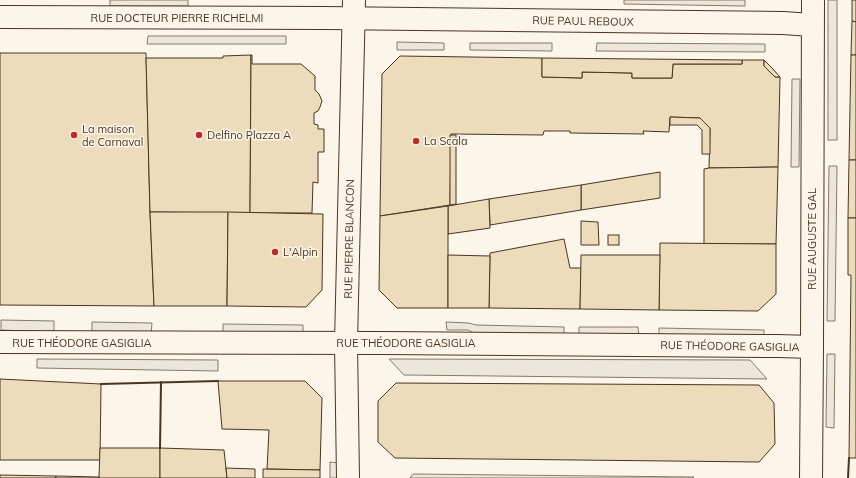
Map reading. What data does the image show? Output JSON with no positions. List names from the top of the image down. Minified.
{"streets":{"street":["RUE DOCTEUR PIERRE RICHELMI","RUE PAUL REBOUX","RUE PIERRE BLANCON","RUE AUGUSTE GAL","RUE THÉODORE GASIGLIA"]},"crossings":[["RUE DOCTEUR PIERRE RICHELMI","RUE PAUL REBOUX"],["RUE DOCTEUR PIERRE RICHELMI","RUE PIERRE BLANCON"],["RUE PAUL REBOUX","RUE PIERRE BLANCON"],["RUE PAUL REBOUX","RUE AUGUSTE GAL"],["RUE PIERRE BLANCON","RUE THÉODORE GASIGLIA"],["RUE AUGUSTE GAL","RUE THÉODORE GASIGLIA"]],"places":["La maison de Carnaval","Delfino Plazza A","La Scala","L'Alpin"]}
